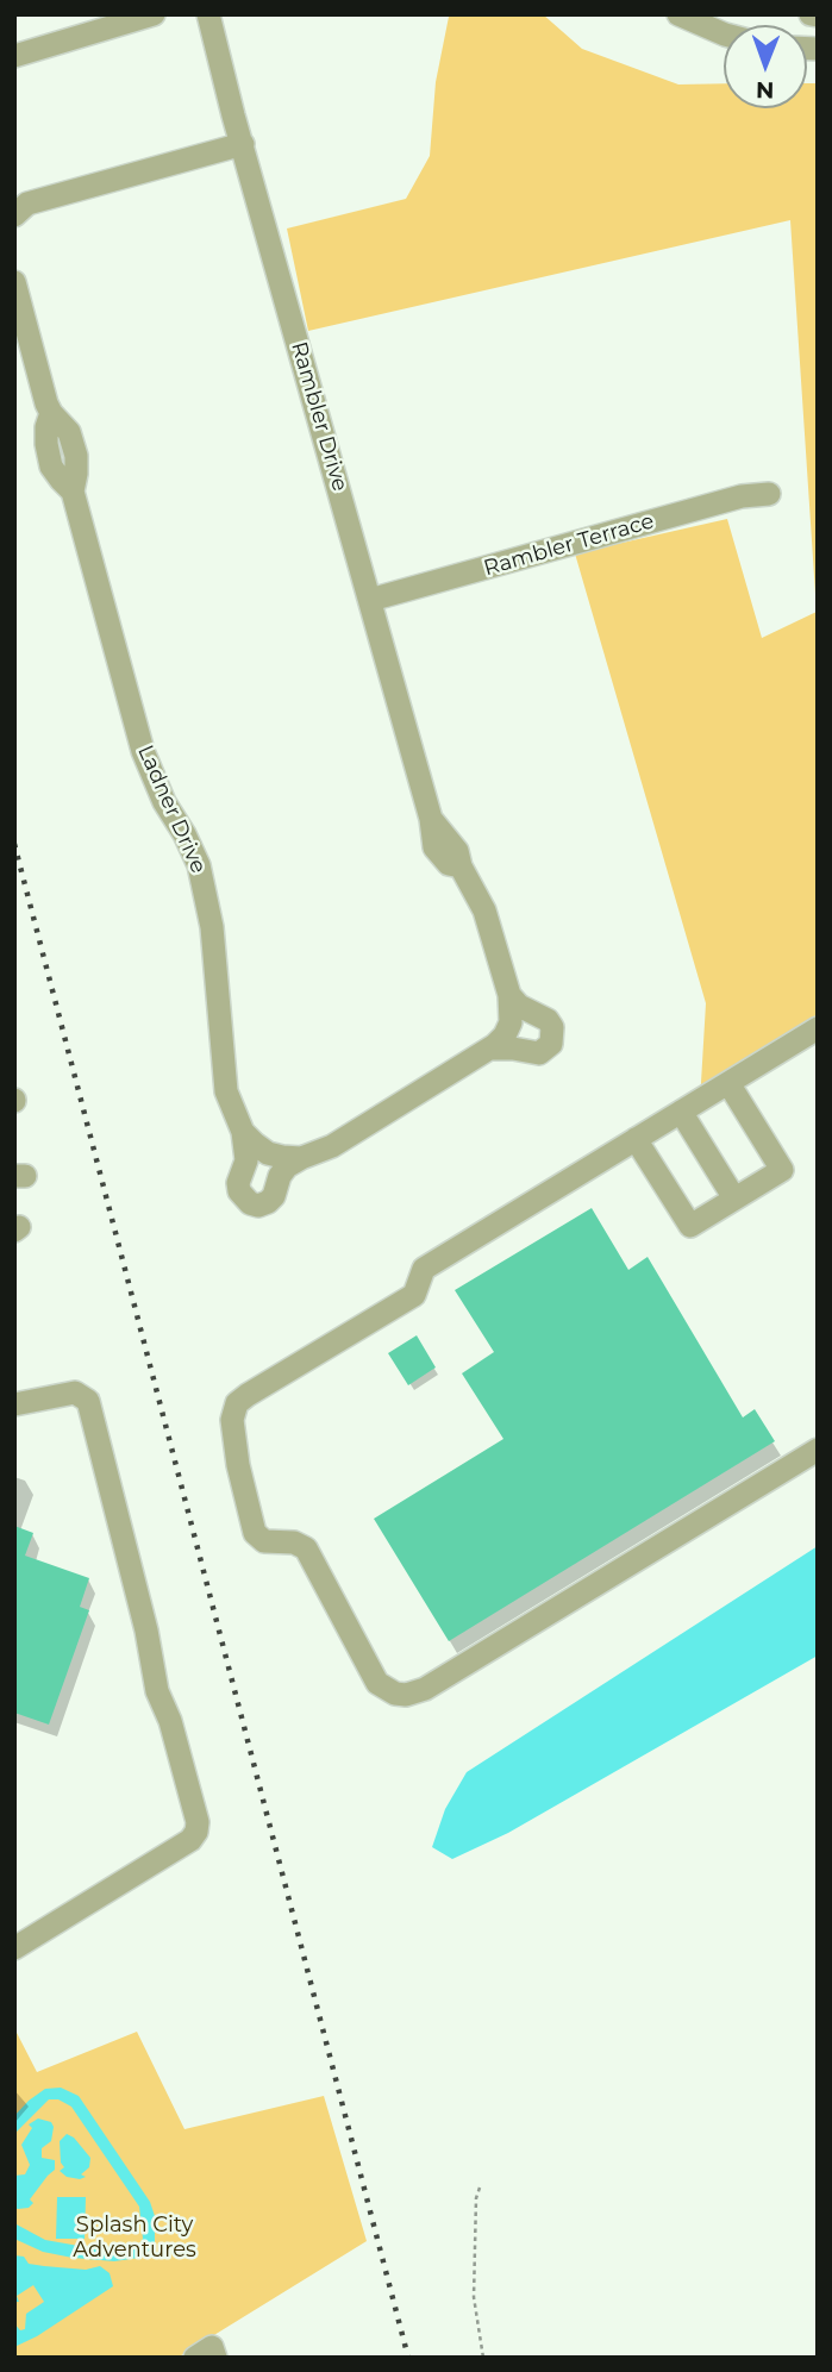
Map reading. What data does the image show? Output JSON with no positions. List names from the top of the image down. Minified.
{"streets":{"street":["Rambler Drive","Rambler Terrace","Ladner Drive"]},"crossings":[["Rambler Drive","Rambler Terrace"],["Rambler Drive","Ladner Drive"]],"parks":["Splash City Adventures"],"north":"bottom"}
